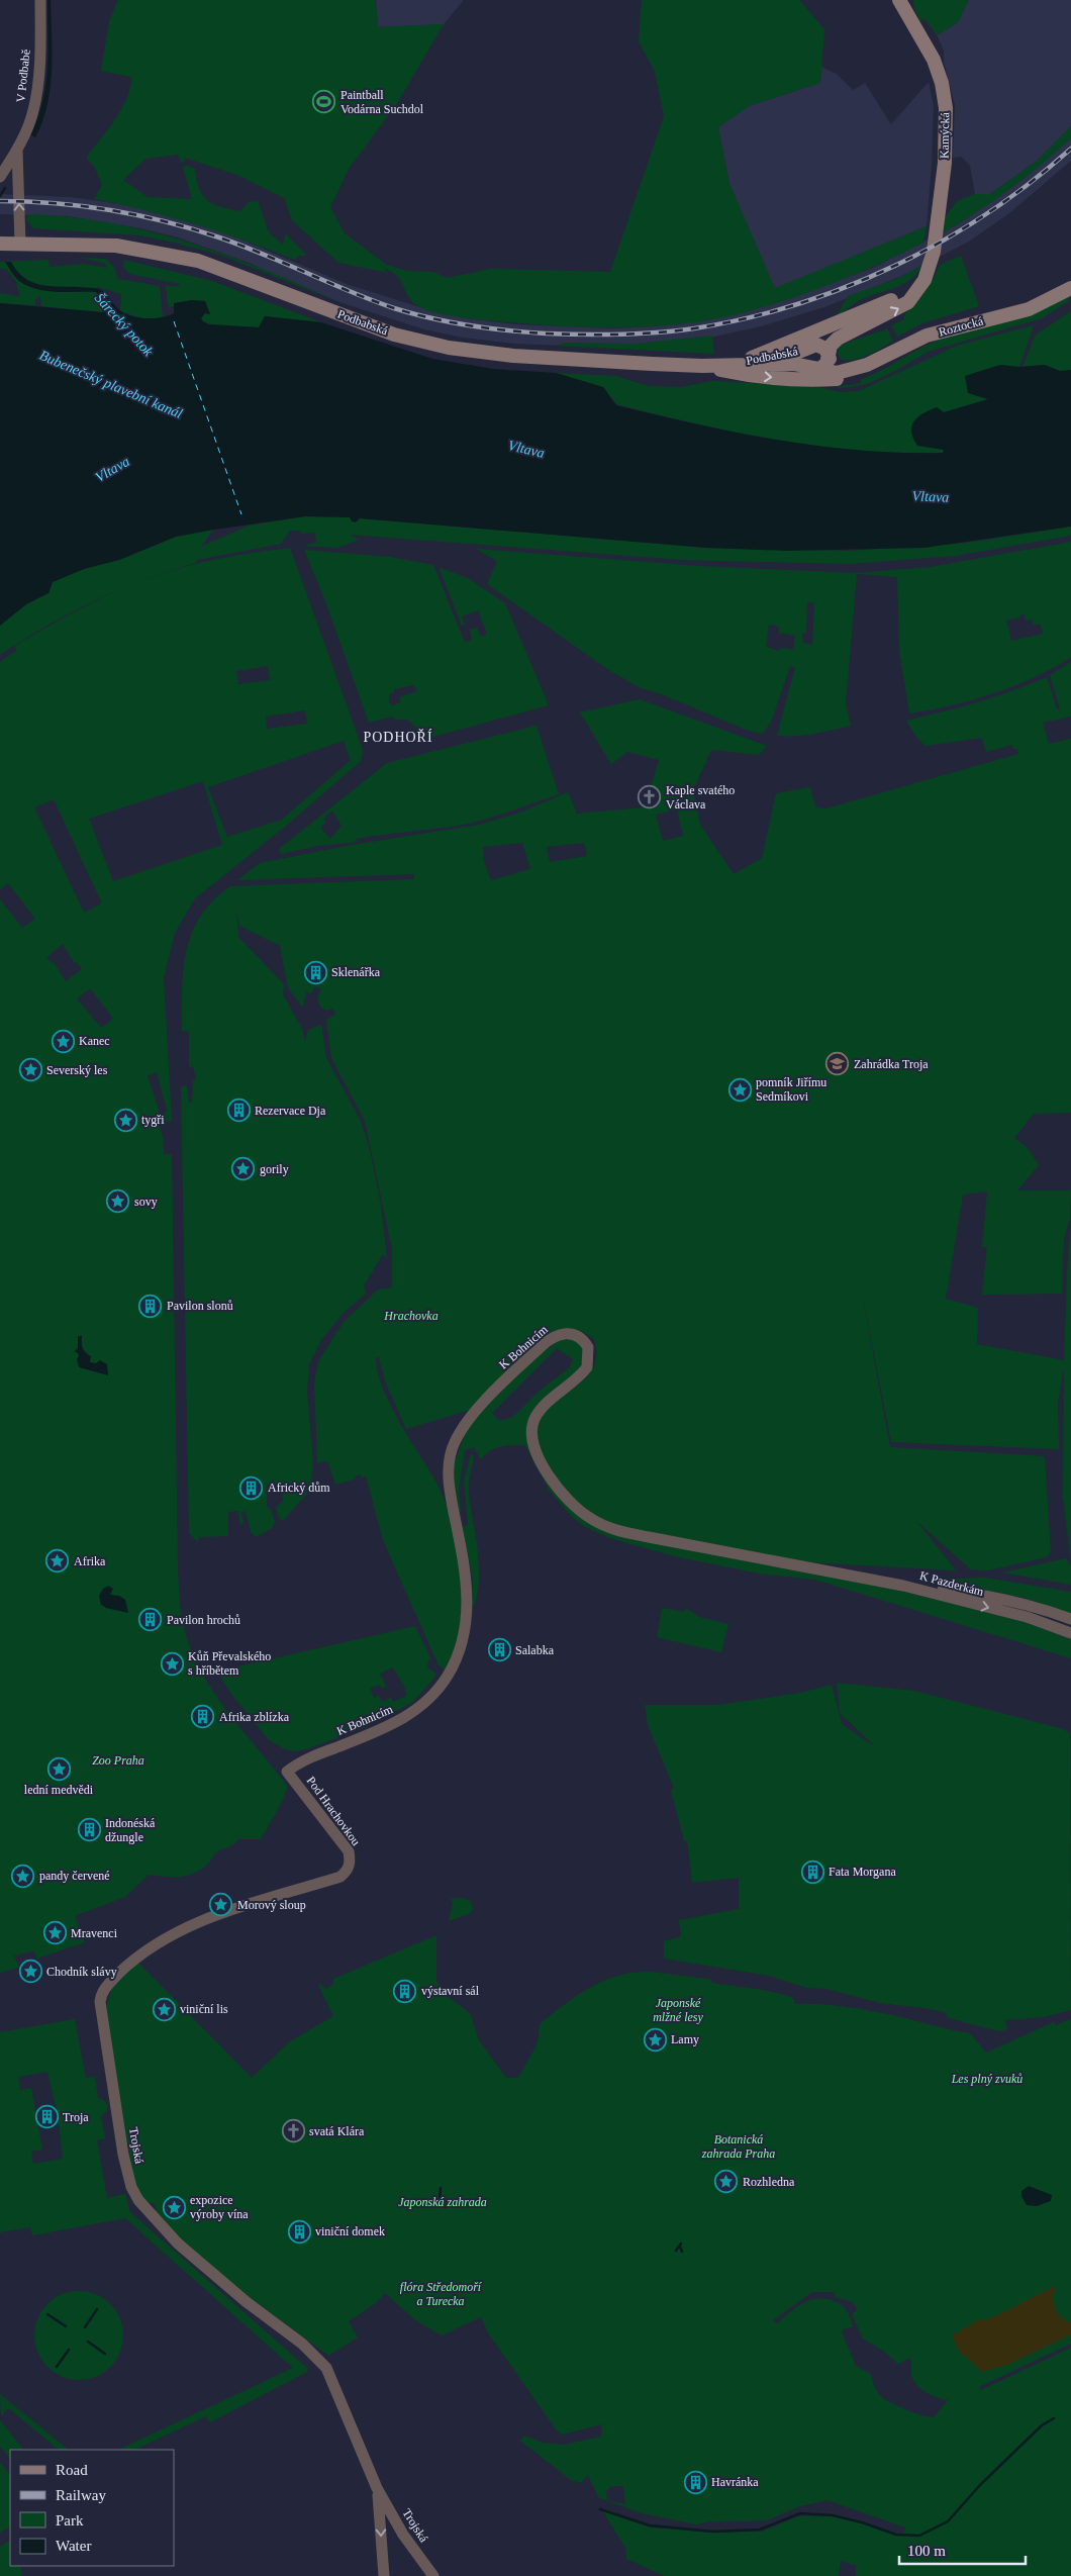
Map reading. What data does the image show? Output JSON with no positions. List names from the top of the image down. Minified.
{"streets":{"main road":["Kamýcká","Podbabská","Roztocká"],"street":["V Podbabě","K Bohnicím","K Pazderkám","Pod Hrachovkou","Trojská"]},"crossings":[["V Podbabě","Podbabská"],["Kamýcká","Podbabská"],["Kamýcká","Roztocká"],["Podbabská","Roztocká"],["K Bohnicím","K Pazderkám"],["K Bohnicím","Pod Hrachovkou"],["Pod Hrachovkou","Trojská"]],"districts":["PODHOŘÍ"],"water":["Šárecký potok","Bubenečský plavební kanál","Vltava"],"parks":["Hrachovka","Zoo Praha","Japonské mlžné lesy","Les plný zvuků","Botanická zahrada Praha","Japonská zahrada","flóra Středomoří a Turecka"],"places":{"sports":["Paintball Vodárna Suchdol"],"church":["Kaple svatého Václava","svatá Klára"],"building":["Sklenářka","Rezervace Dja","Pavilon slonů","Africký dům","Pavilon hrochů","Salabka","Afrika zblízka","Indonéská džungle","Fata Morgana","výstavní sál","Troja","viniční domek","Havránka"],"place":["Kanec","Severský les","pomník Jiřímu Sedmíkovi","tygři","gorily","sovy","Afrika","Kůň Převalského s hříbětem","lední medvědi","pandy červené","Morový sloup","Mravenci","Chodník slávy","viniční lis","Lamy","Rozhledna","expozice výroby vína"],"school or university":["Zahrádka Troja"]},"legend":["Road","Railway","Park","Water"],"scale_bar":"100 m"}
